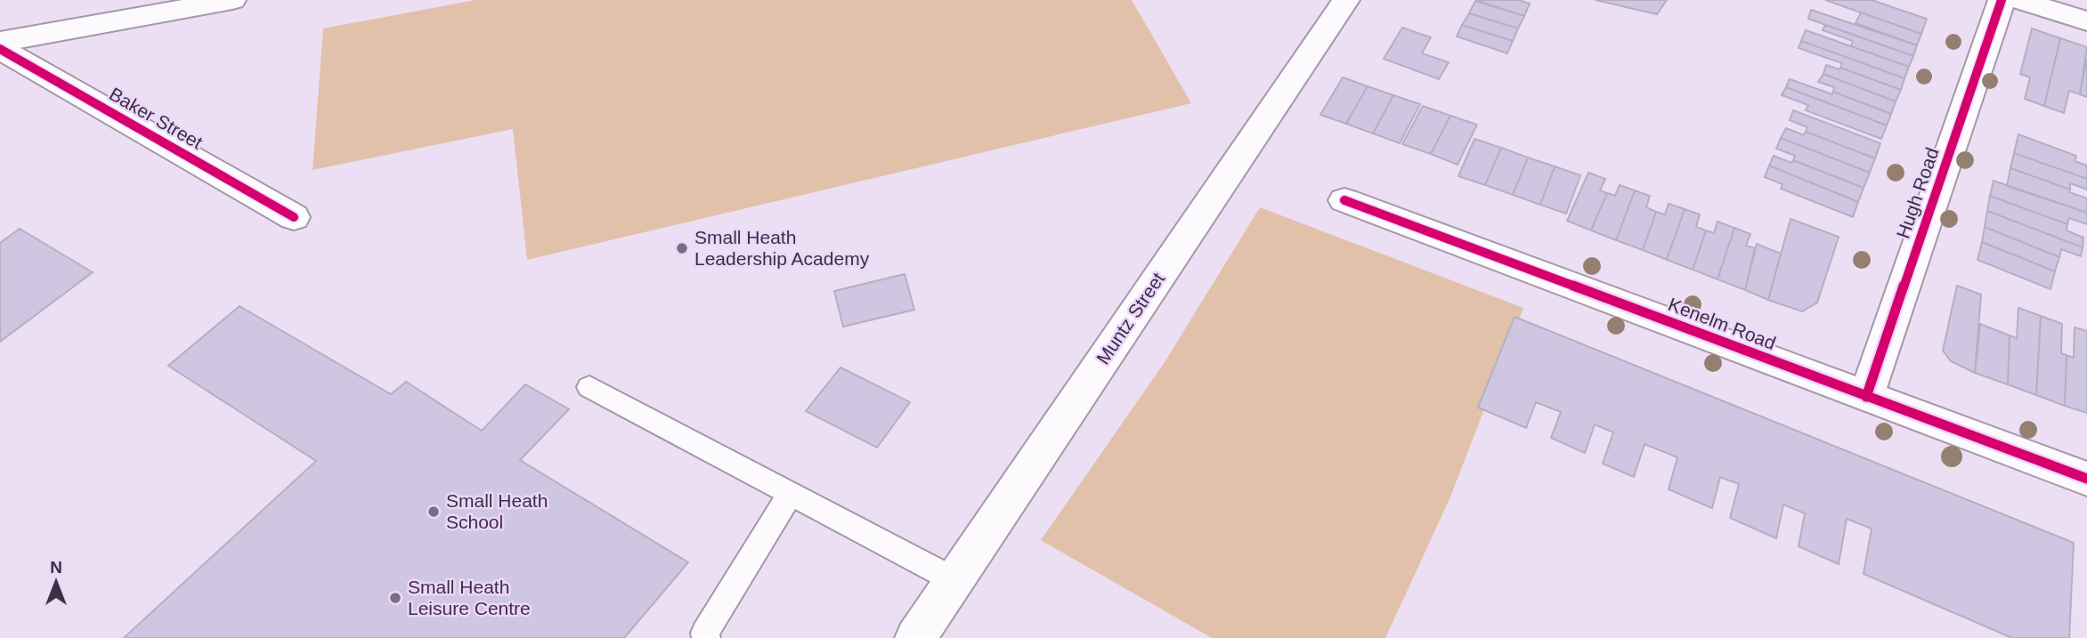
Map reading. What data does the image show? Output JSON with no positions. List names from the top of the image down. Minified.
{"streets":{"street":["Baker Street","Hugh Road","Muntz Street","Kenelm Road"]},"crossings":[["Hugh Road","Kenelm Road"]],"places":["Small Heath Leadership Academy","Small Heath School","Small Heath Leisure Centre"],"north":"top"}
